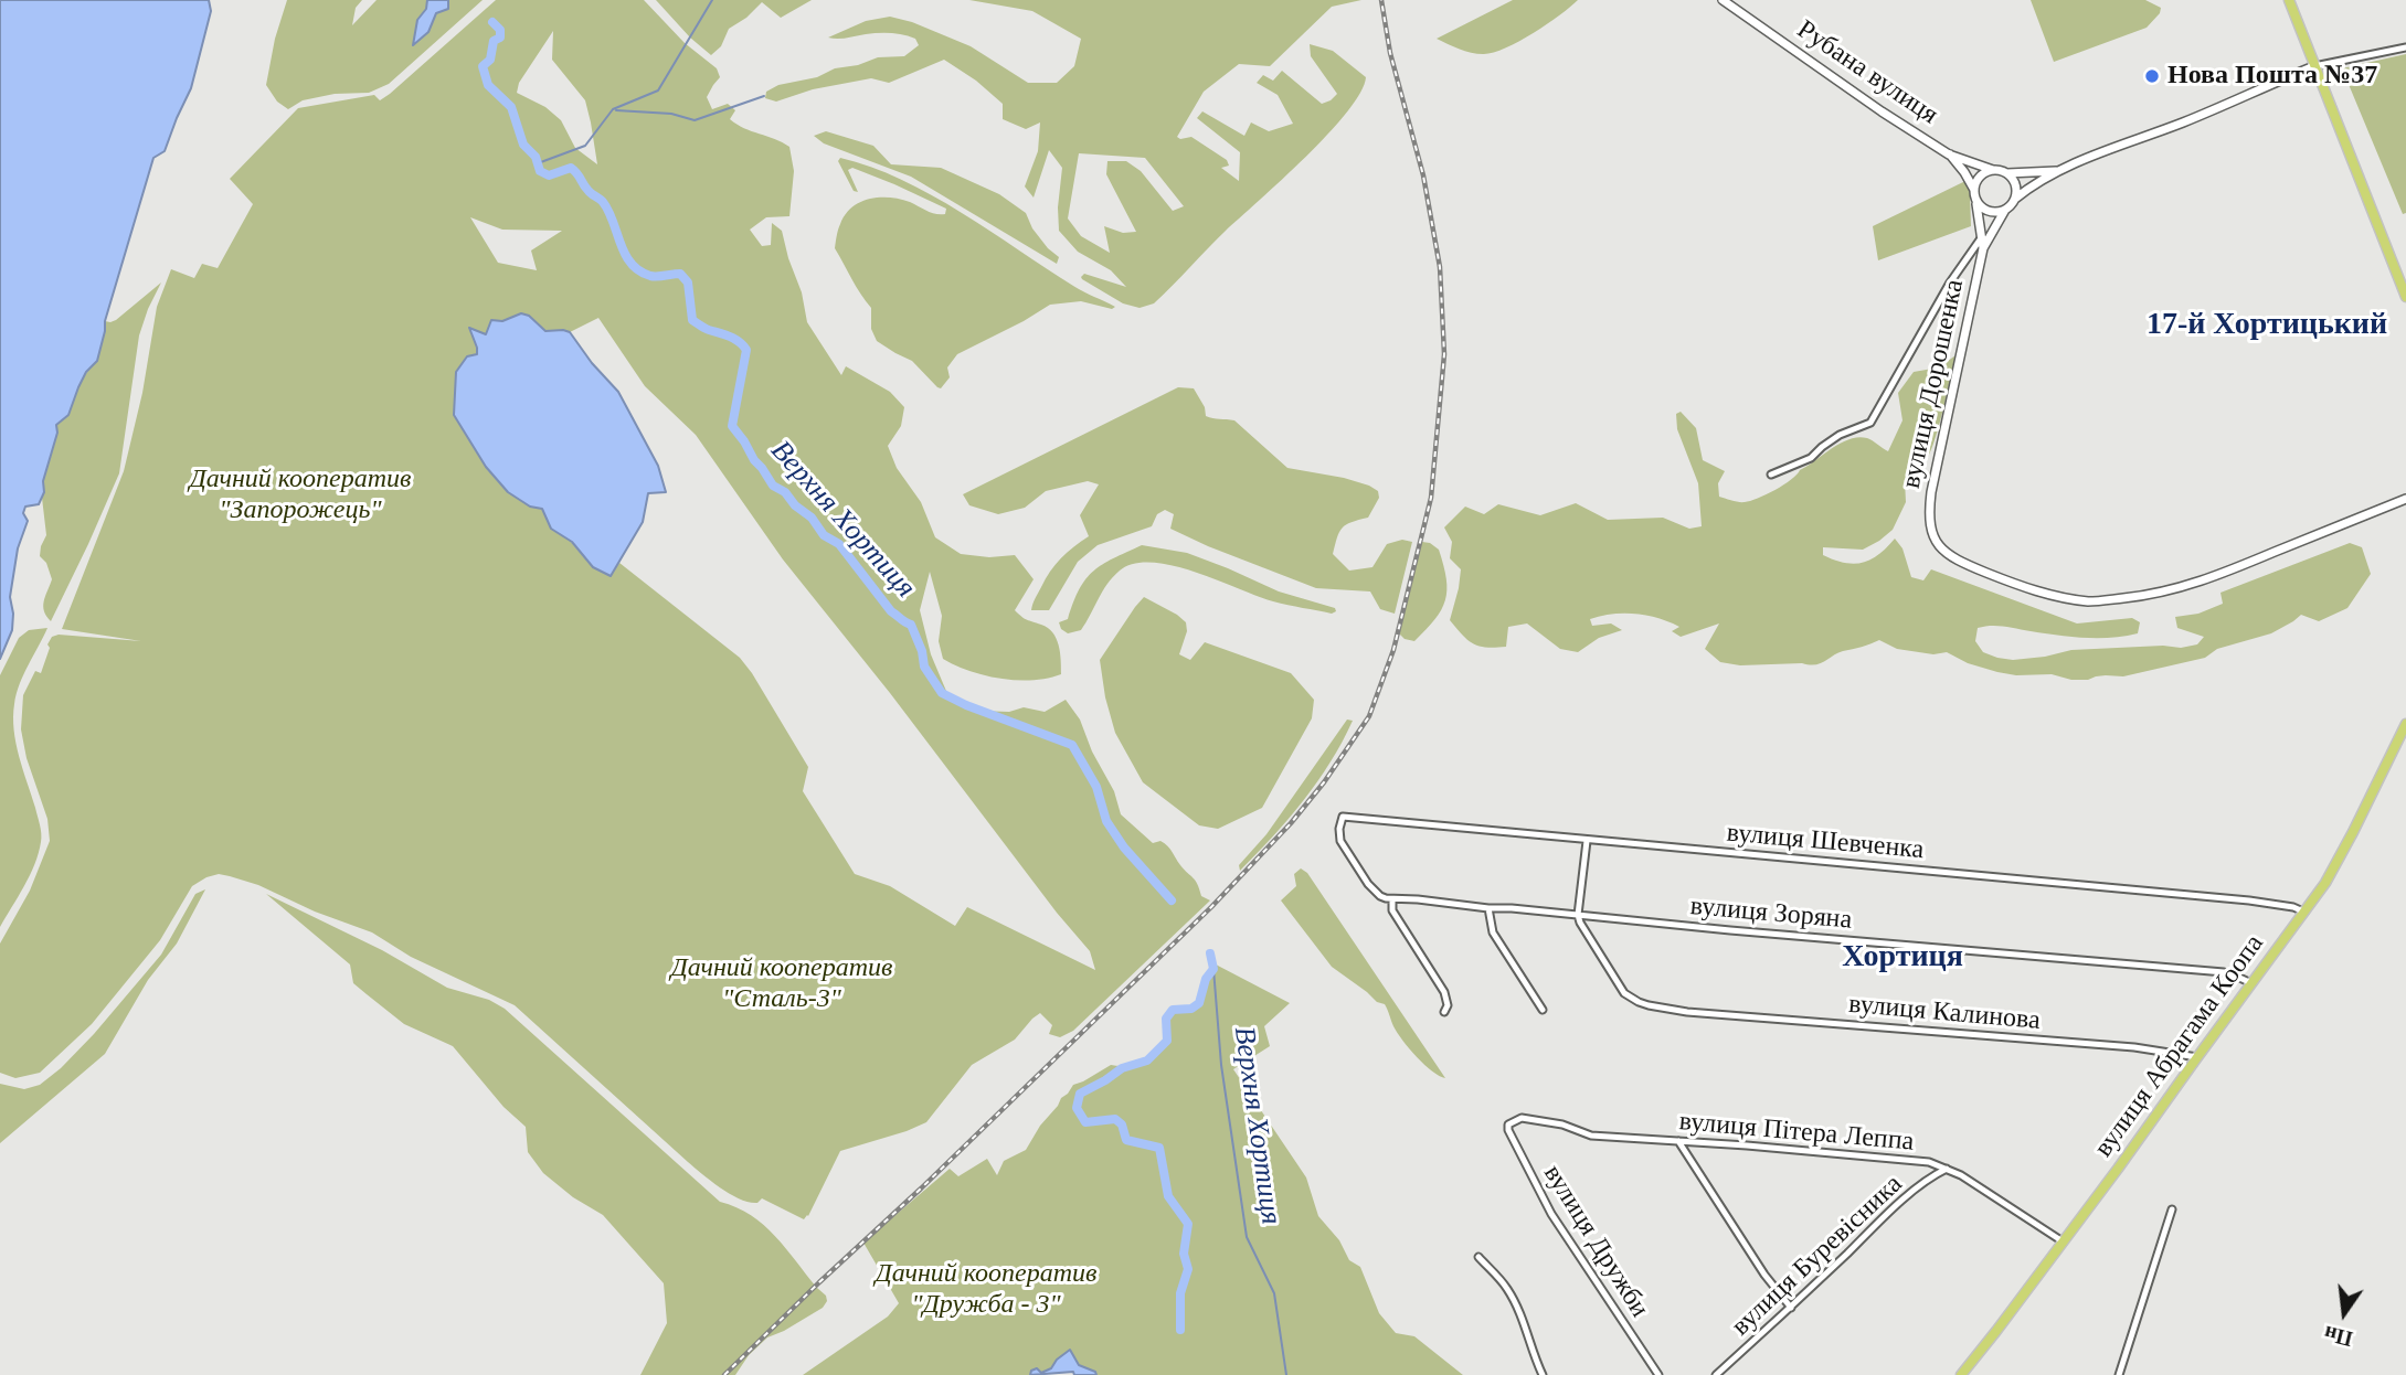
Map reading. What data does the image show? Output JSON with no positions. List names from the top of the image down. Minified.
{"streets":{"main road":["вулиця Абрагама Коопа"],"street":["Рубана вулиця","вулиця Дорошенка","вулиця Шевченка","вулиця Зоряна","вулиця Калинова","вулиця Пітера Леппа","вулиця Дружби","вулиця Буревісника"]},"crossings":[["Рубана вулиця","вулиця Дорошенка"],["вулиця Шевченка","вулиця Зоряна"],["вулиця Шевченка","вулиця Абрагама Коопа"],["вулиця Зоряна","вулиця Калинова"],["вулиця Зоряна","вулиця Абрагама Коопа"],["вулиця Калинова","вулиця Абрагама Коопа"],["вулиця Абрагама Коопа","вулиця Пітера Леппа"],["вулиця Пітера Леппа","вулиця Дружби"],["вулиця Пітера Леппа","вулиця Буревісника"]],"districts":["17-й Хортицький","Хортиця"],"water":["Верхня Хортиця"],"parks":["Дачний кооператив \"Запорожець\"","Дачний кооператив \"Сталь-3\"","Дачний кооператив \"Дружба - 3\""],"places":["Нова Пошта №37"],"north":"bottom"}
